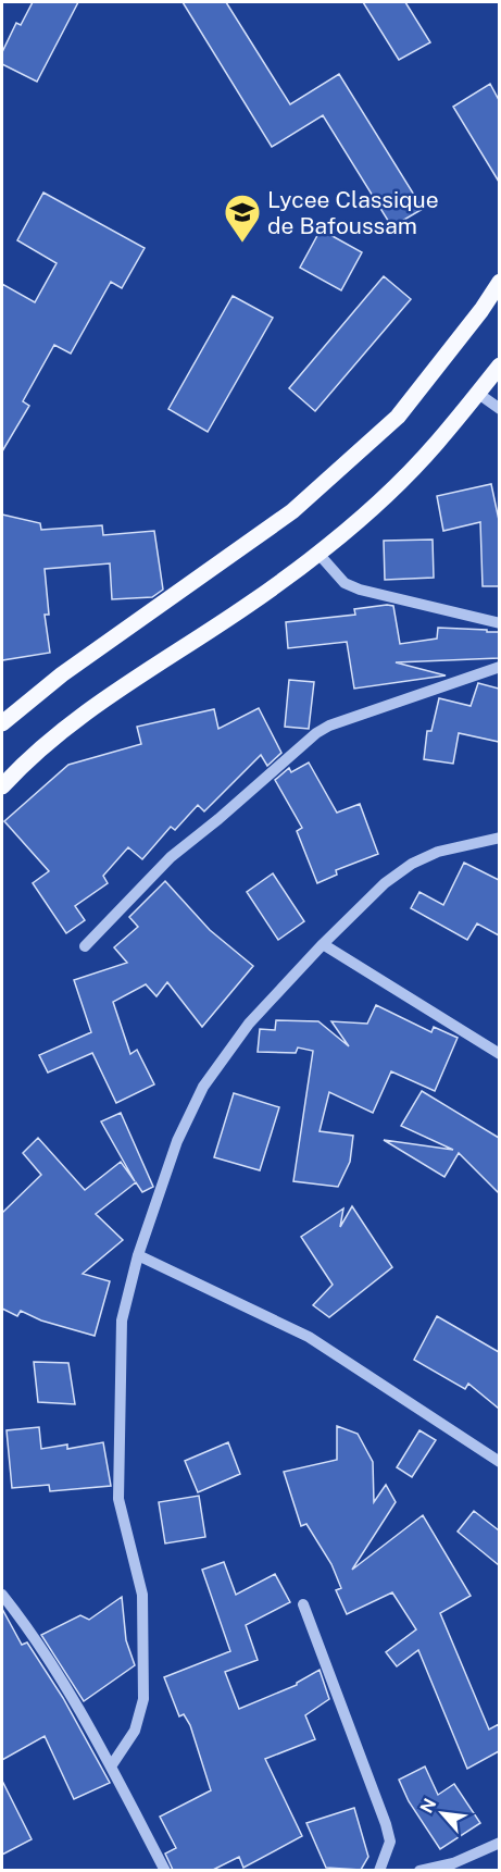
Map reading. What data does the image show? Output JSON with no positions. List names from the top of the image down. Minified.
{"places":{"school or university":["Lycee Classique de Bafoussam"]},"north":"top left"}
